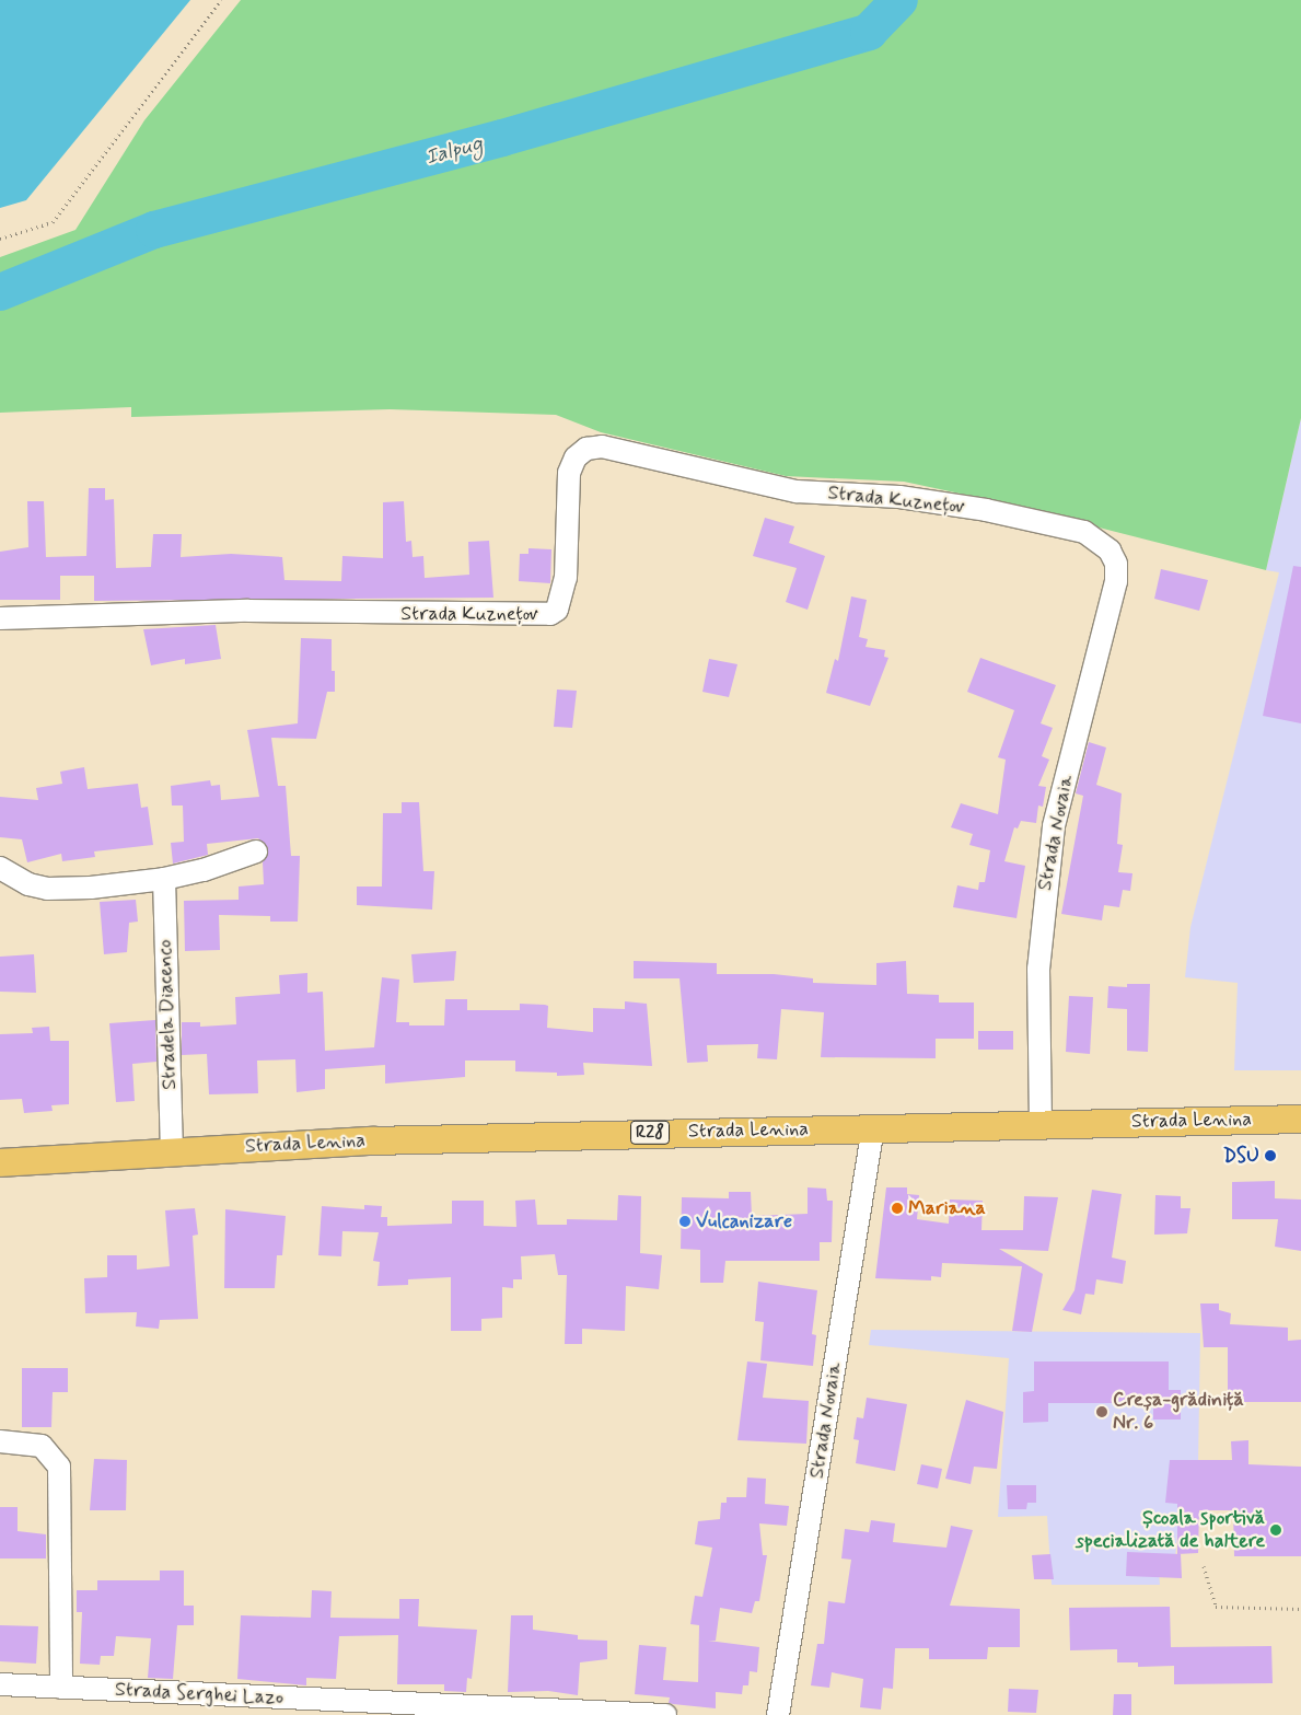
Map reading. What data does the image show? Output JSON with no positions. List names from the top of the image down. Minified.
{"streets":{"main road":["Strada Lenina","R28"],"street":["Strada Kuznețov","Strada Novaia","Stradela Diacenco","Strada Serghei Lazo"]},"crossings":[["Strada Kuznețov","Strada Novaia"],["Strada Novaia","Strada Lenina"],["Stradela Diacenco","Strada Lenina"]],"water":["Ialpug"],"places":["DSU","Mariana","Vulcanizare","Creșa-grădiniță Nr. 6","Școala sportivă specializată de haltere"]}
